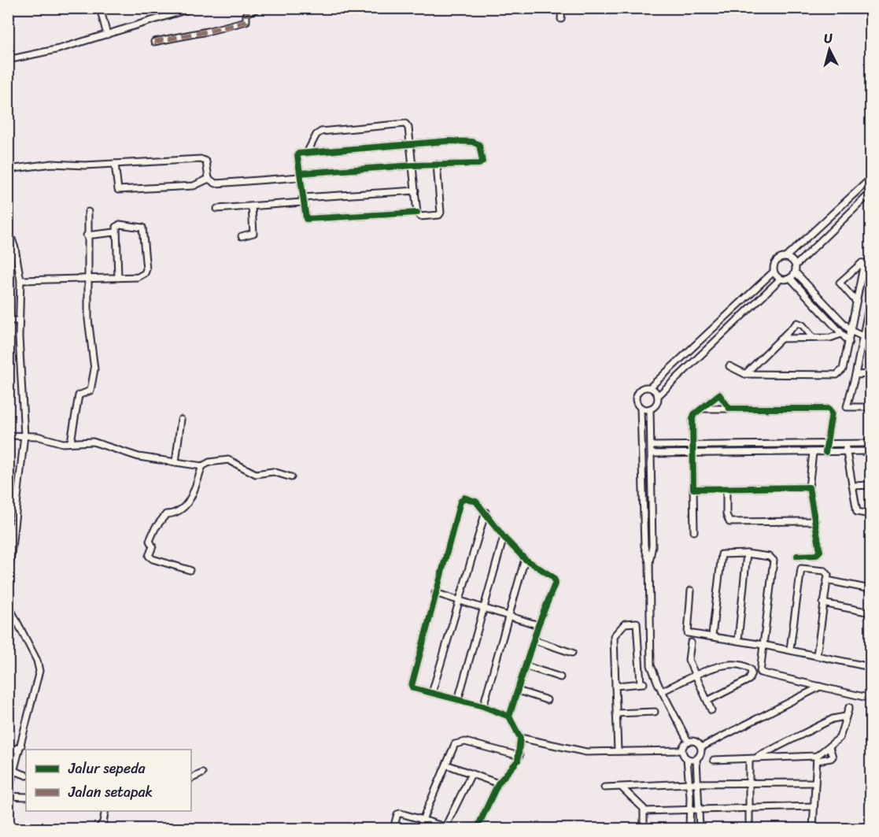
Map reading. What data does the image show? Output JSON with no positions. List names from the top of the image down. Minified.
{"legend":["Jalur sepeda","Jalan setapak"],"north":"top"}
